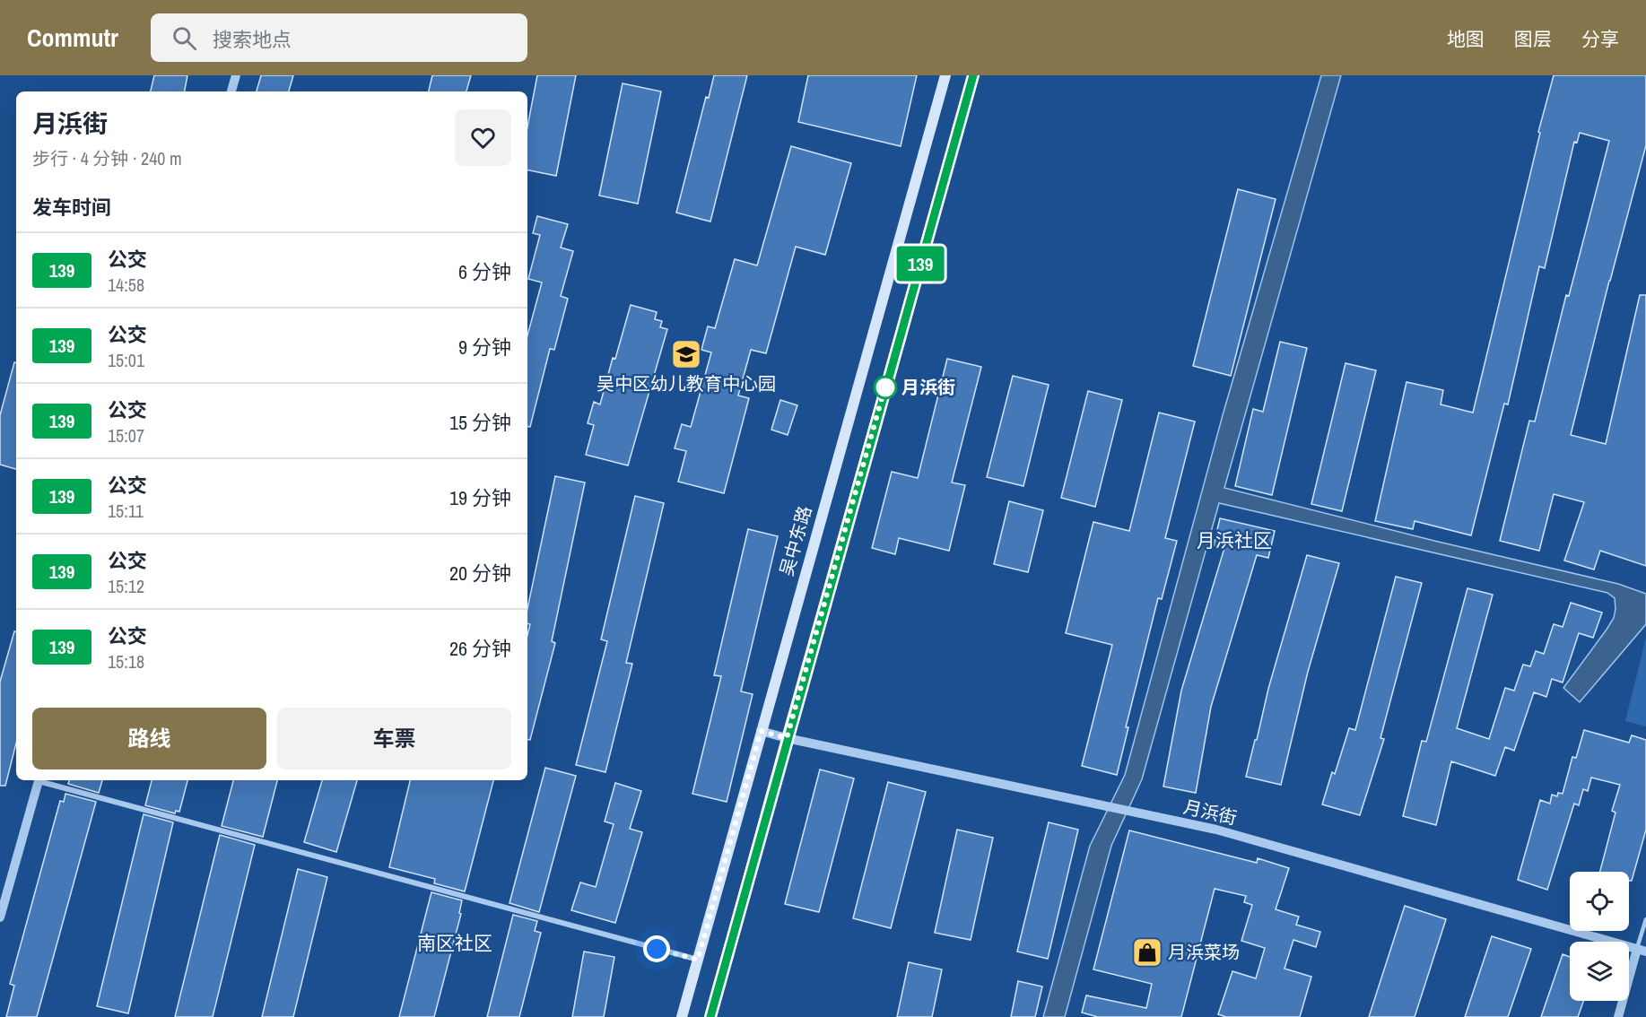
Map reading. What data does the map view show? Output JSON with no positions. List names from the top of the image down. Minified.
{"streets":{"main road":["吴中东路"],"street":["月浜街"]},"crossings":[["吴中东路","月浜街"]],"districts":["月浜社区","南区社区"],"places":{"school or university":["吴中区幼儿教育中心园"],"other":["月浜街"],"shop":["月浜菜场"]},"lines":["bus line 139"],"page":{"header":"Commutr","search":"搜索地点","nav":["地图","图层","分享"],"on_map":"139","heading":[["月浜街","步行 · 4 分钟 · 240 m"],"发车时间"],"list":[{"mark":"139","name":"公交","note":"14:58","value":"6 分钟"},{"mark":"139","name":"公交","note":"15:01","value":"9 分钟"},{"mark":"139","name":"公交","note":"15:07","value":"15 分钟"},{"mark":"139","name":"公交","note":"15:11","value":"19 分钟"},{"mark":"139","name":"公交","note":"15:12","value":"20 分钟"},{"mark":"139","name":"公交","note":"15:18","value":"26 分钟"}],"buttons":["路线","车票"]}}
